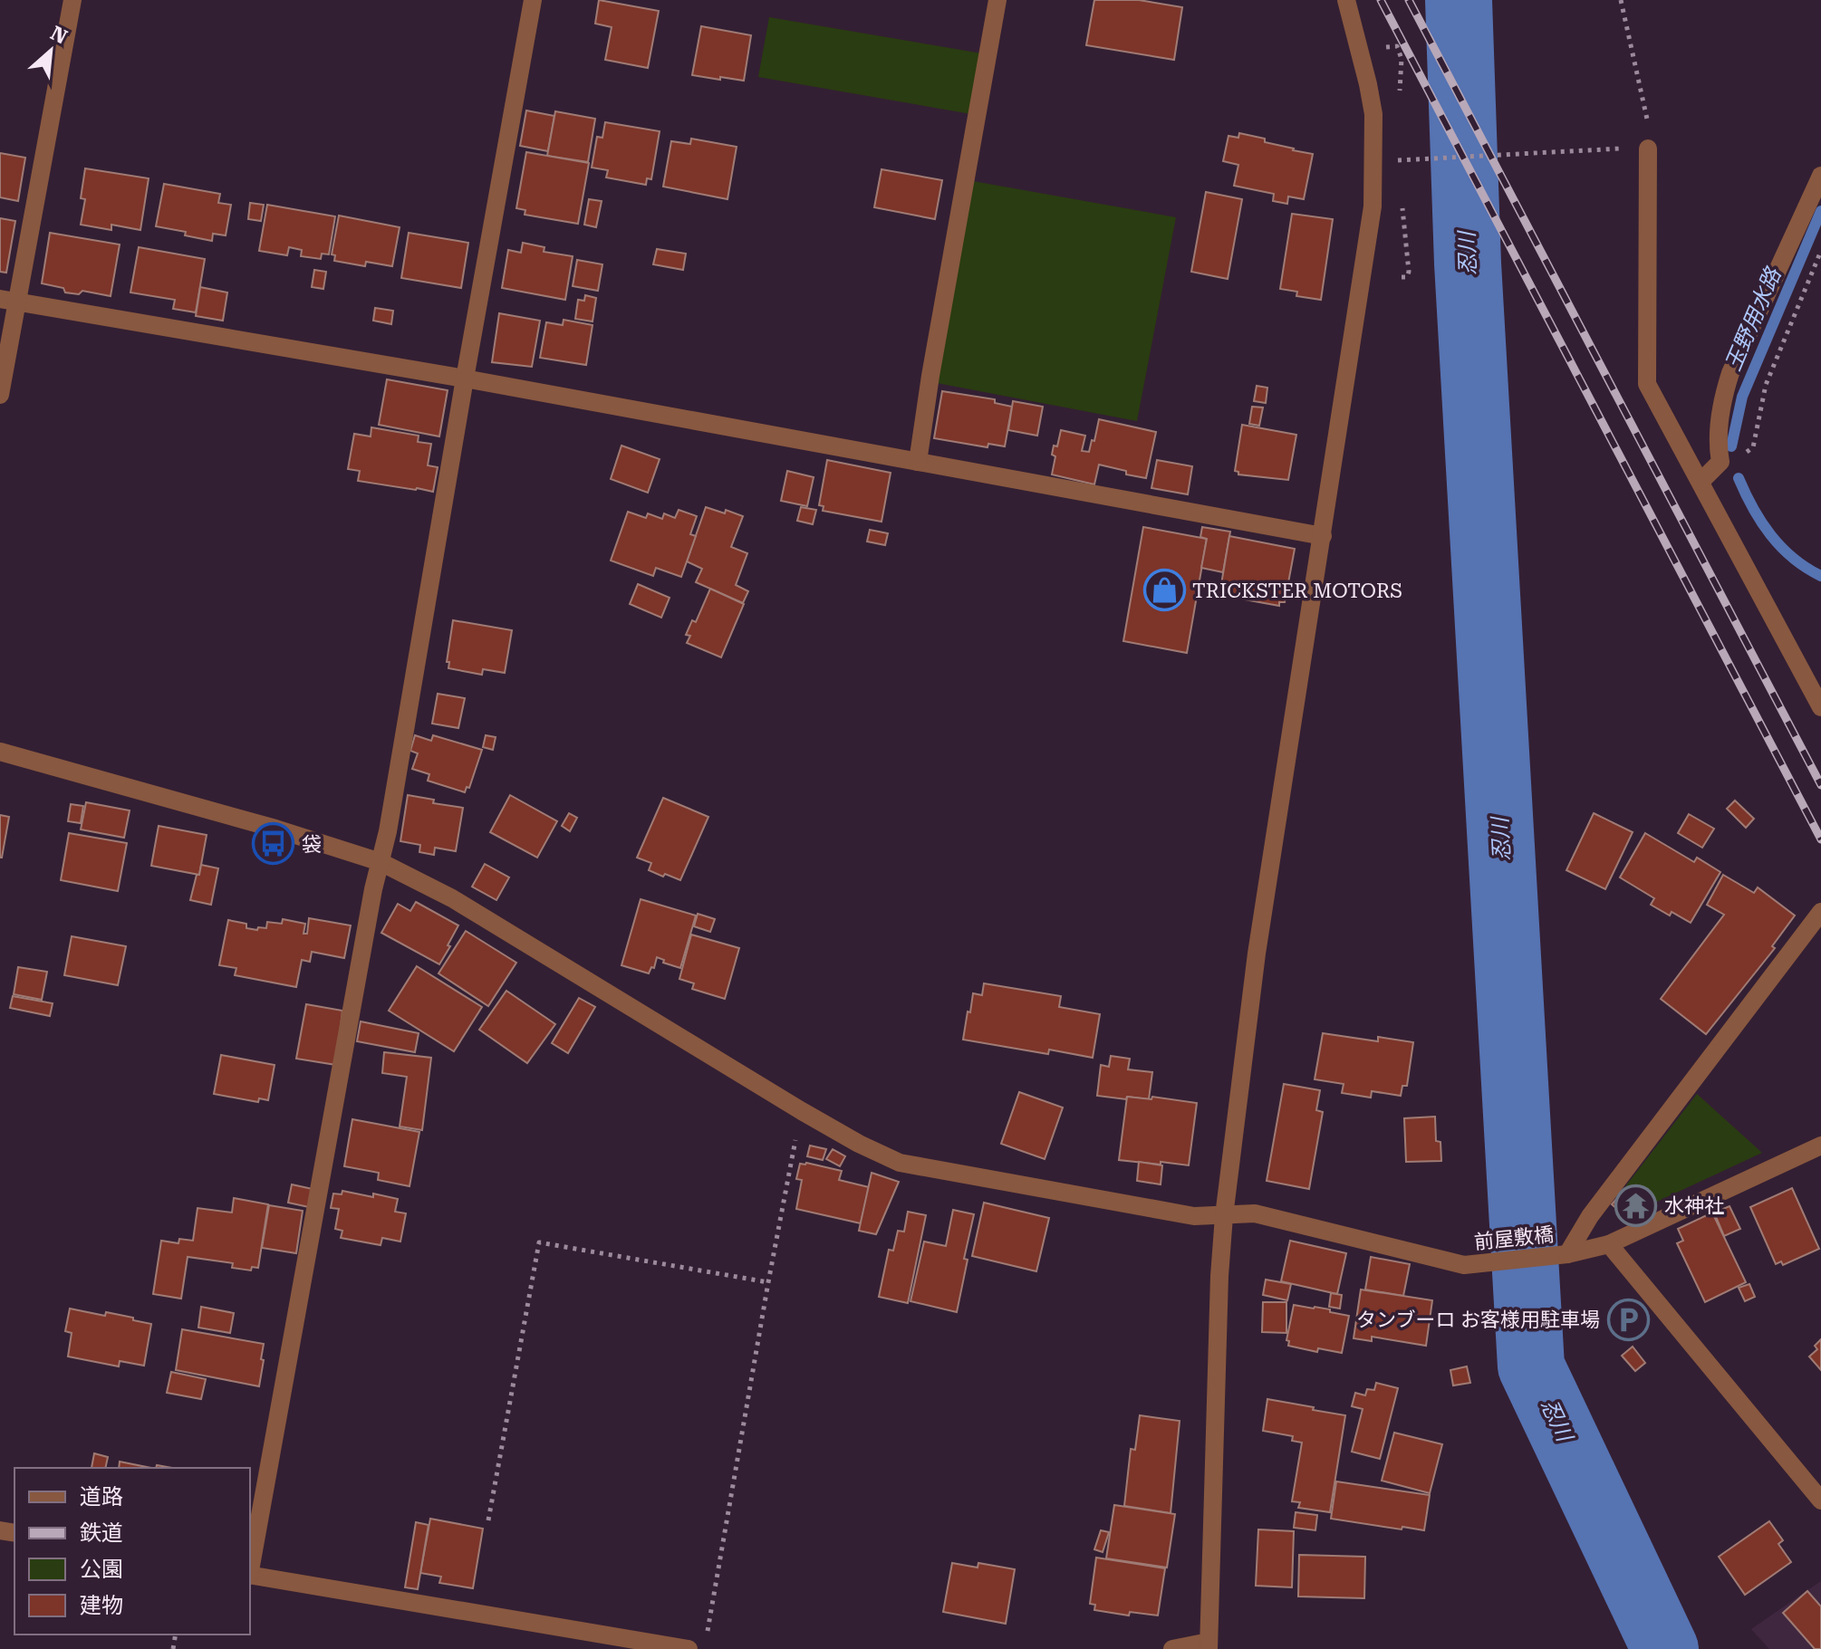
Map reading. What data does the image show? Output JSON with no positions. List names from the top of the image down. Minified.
{"streets":{"street":["前屋敷橋"]},"water":["忍川","玉野用水路"],"places":{"shop":["TRICKSTER MOTORS"],"bus stop":["袋"],"temple":["水神社"],"parking":["タンブーロ お客様用駐車場"]},"legend":["道路","鉄道","公園","建物"],"north":"top right"}
